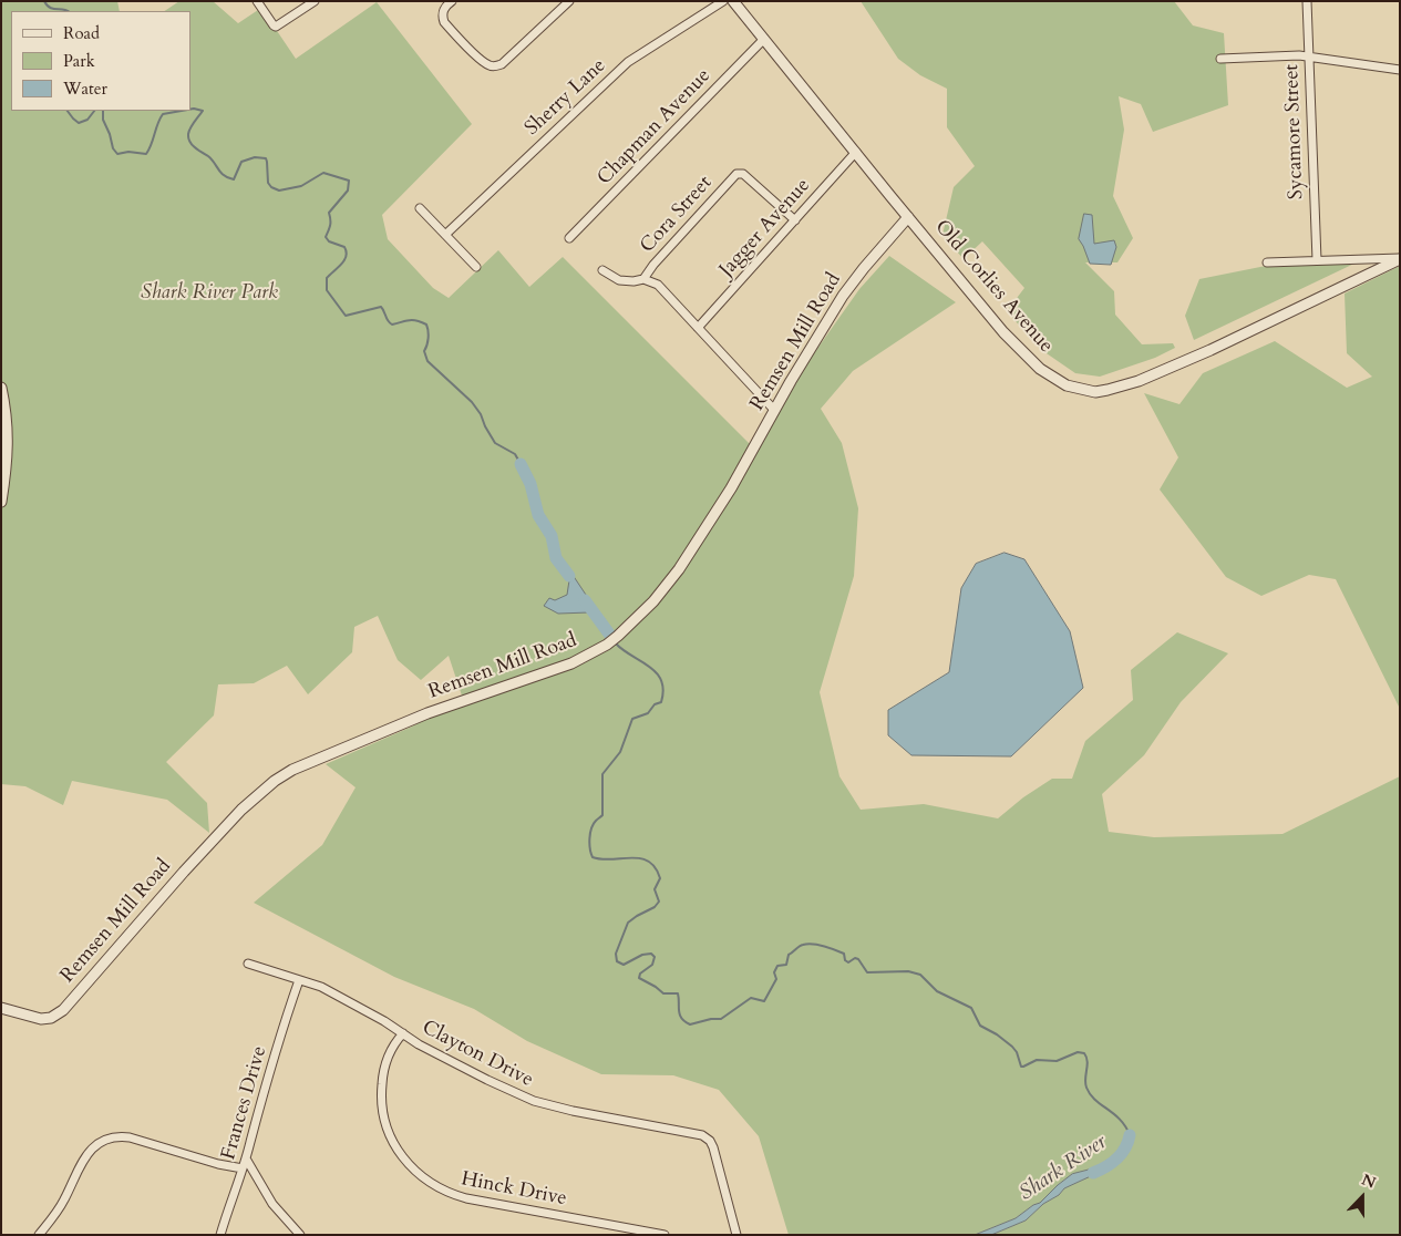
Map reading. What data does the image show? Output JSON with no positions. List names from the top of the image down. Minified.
{"streets":{"street":["Sherry Lane","Chapman Avenue","Sycamore Street","Cora Street","Jagger Avenue","Old Corlies Avenue","Remsen Mill Road","Clayton Drive","Frances Drive","Hinck Drive"]},"crossings":[["Chapman Avenue","Old Corlies Avenue"],["Sycamore Street","Old Corlies Avenue"],["Cora Street","Jagger Avenue"],["Jagger Avenue","Old Corlies Avenue"],["Old Corlies Avenue","Remsen Mill Road"],["Clayton Drive","Frances Drive"],["Clayton Drive","Hinck Drive"]],"water":["Shark River"],"parks":["Shark River Park"],"legend":["Road","Park","Water"],"north":"top"}
